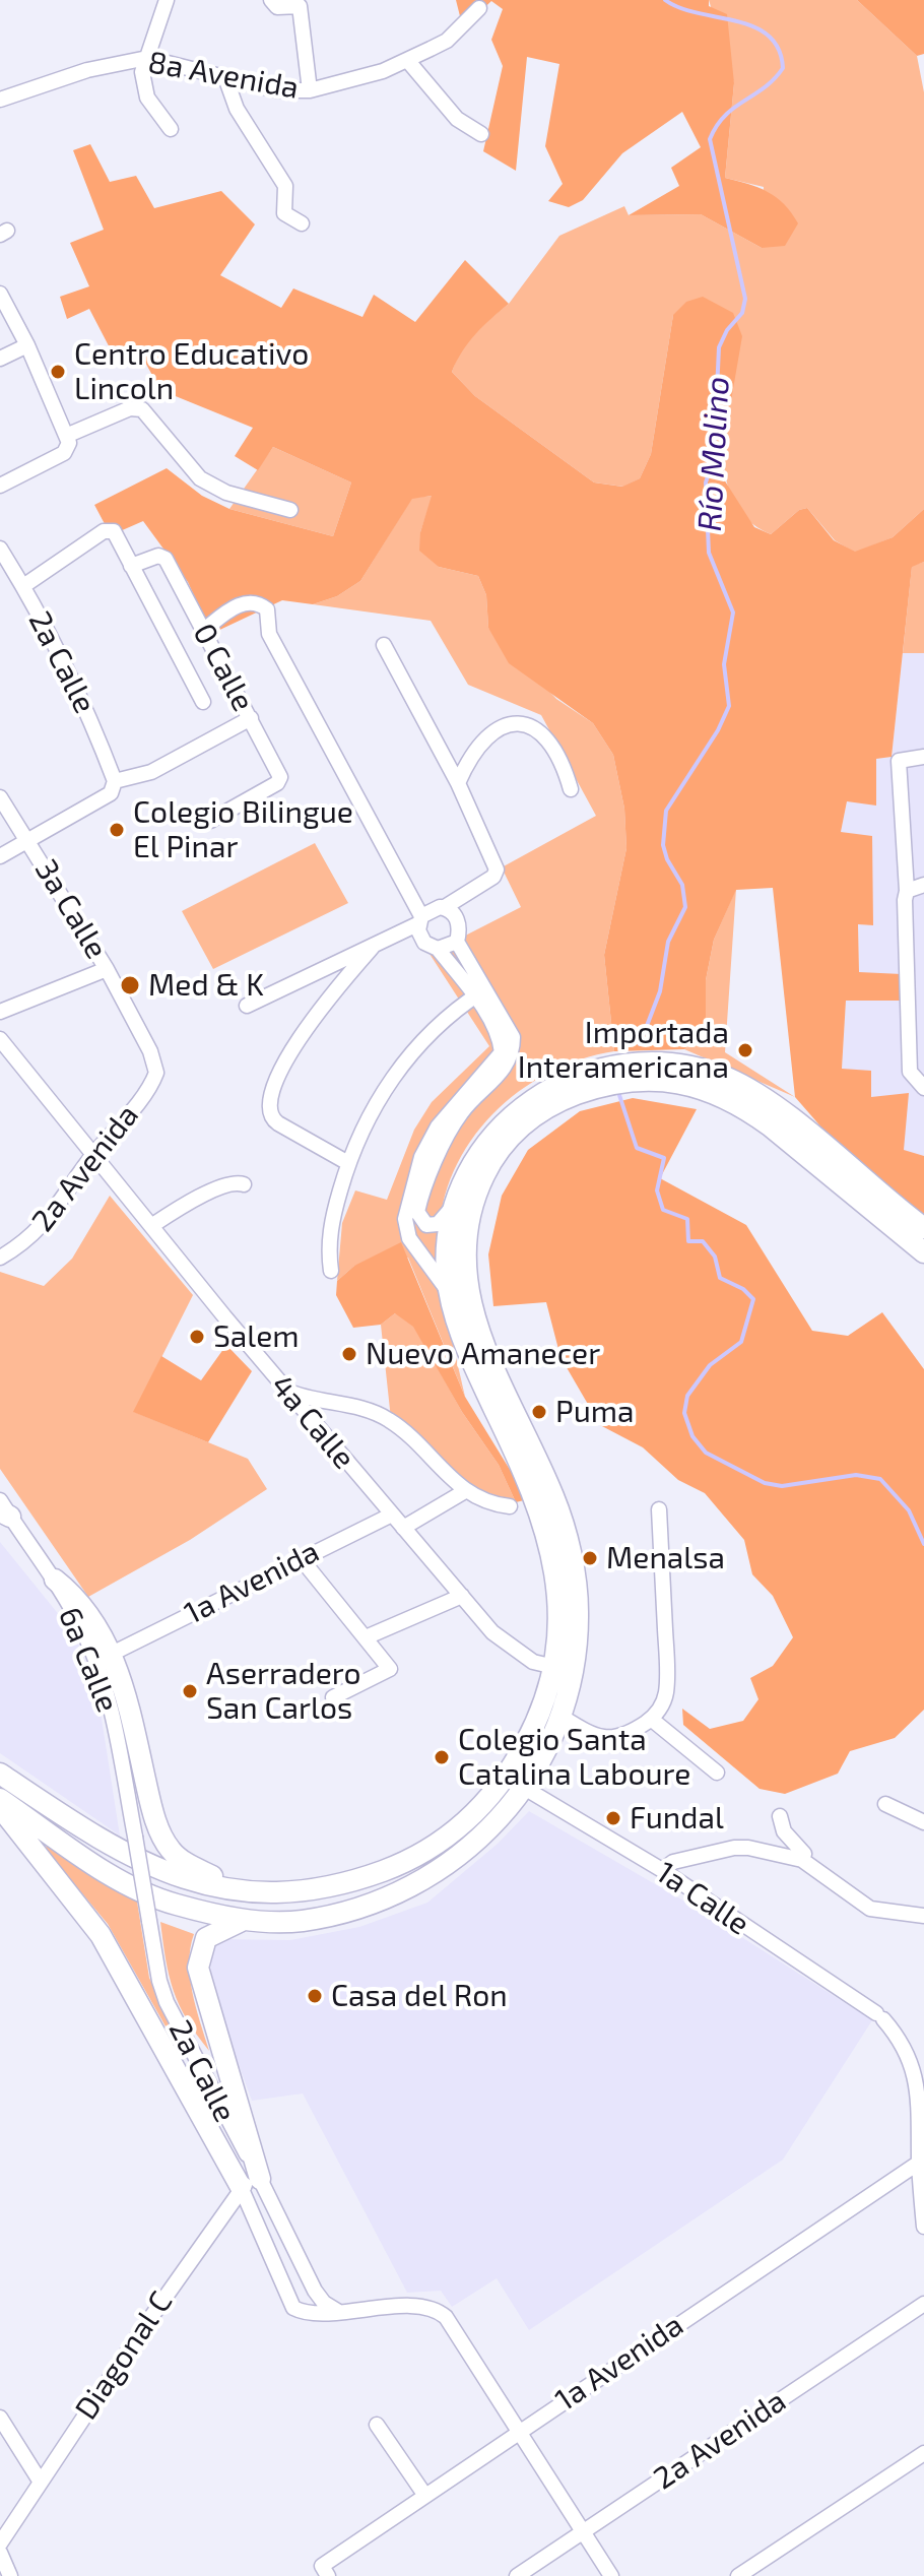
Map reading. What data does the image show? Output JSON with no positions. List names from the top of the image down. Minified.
{"streets":{"street":["8a Avenida","2a Calle","0 Calle","3a Calle","2a Avenida","4a Calle","1a Avenida","6a Calle","1a Calle","Diagonal C"]},"crossings":[["2a Calle","6a Calle"],["2a Calle","Diagonal C"],["3a Calle","2a Avenida"],["2a Avenida","4a Calle"],["4a Calle","1a Avenida"],["1a Avenida","1a Calle"]],"water":["Río Molino"],"places":["Centro Educativo Lincoln","Colegio Bilingue El Pinar","Med & K","Importada Interamericana","Salem","Nuevo Amanecer","Puma","Menalsa","Aserradero San Carlos","Colegio Santa Catalina Laboure","Fundal","Casa del Ron"]}
